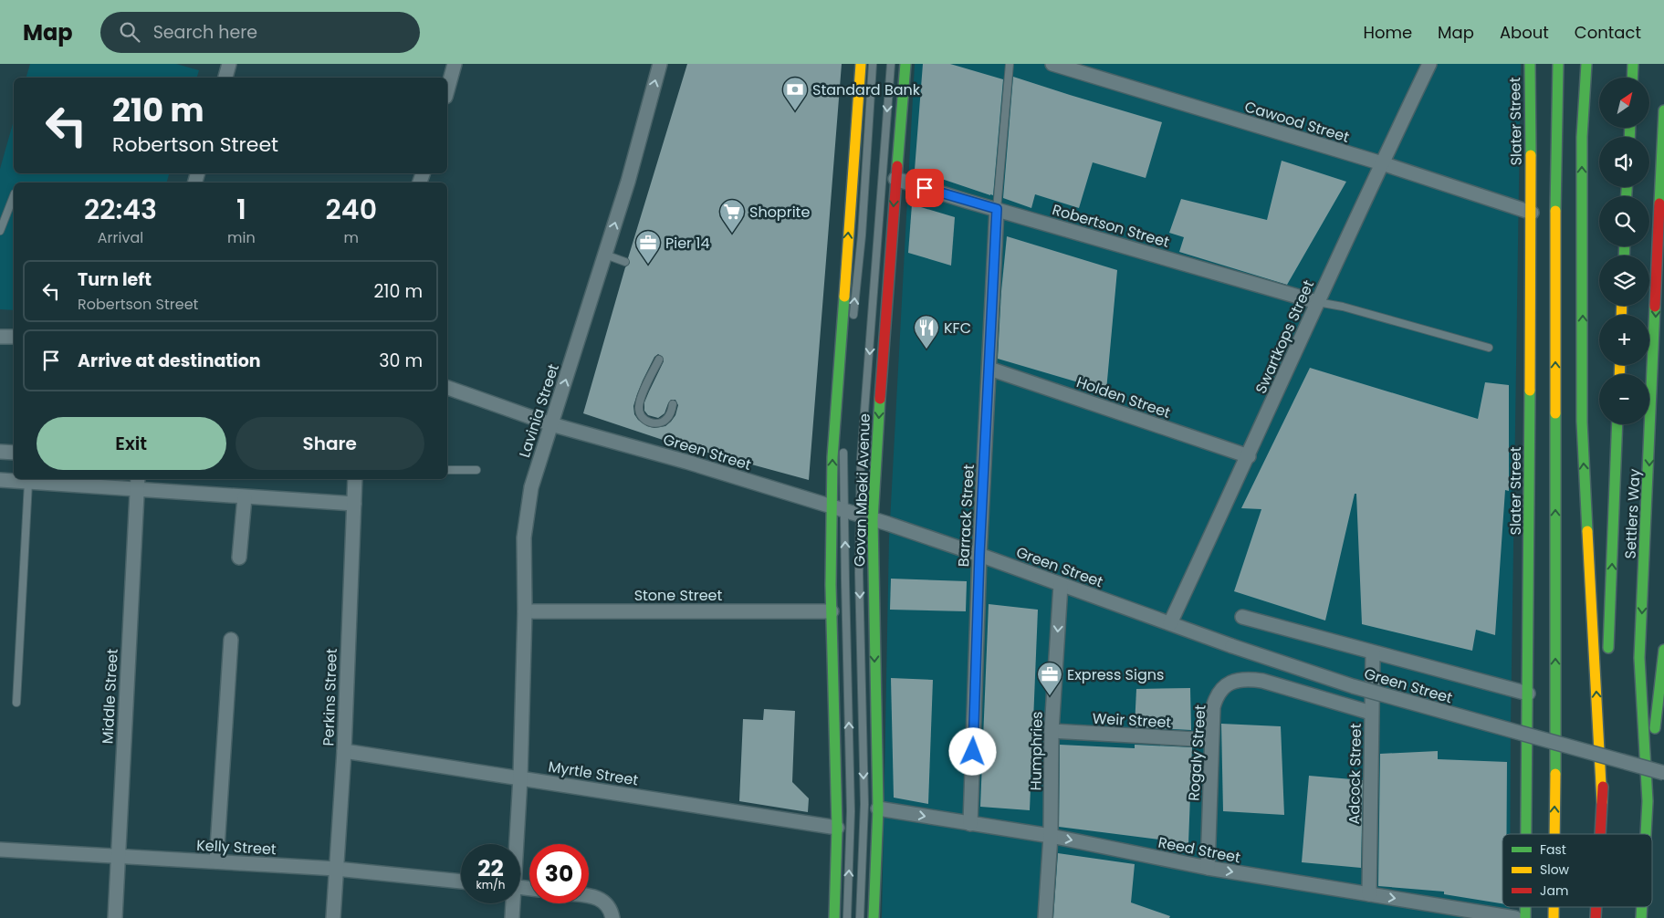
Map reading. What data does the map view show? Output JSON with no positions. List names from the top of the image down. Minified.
{"streets":{"main road":["Slater Street","Govan Mbeki Avenue","Settlers Way"],"street":["Cawood Street","Robertson Street","Swartkops Street","Holden Street","Lavinia Street","Green Street","Barrack Street","Stone Street","Middle Street","Perkins Street","Weir Street","Humphries","Rogaly Street","Myrtle Street","Adcock Street","Kelly Street","Reed Street"]},"crossings":[["Cawood Street","Slater Street"],["Cawood Street","Swartkops Street"],["Slater Street","Green Street"],["Robertson Street","Swartkops Street"],["Robertson Street","Govan Mbeki Avenue"],["Robertson Street","Barrack Street"],["Swartkops Street","Holden Street"],["Swartkops Street","Green Street"],["Holden Street","Barrack Street"],["Lavinia Street","Green Street"],["Lavinia Street","Stone Street"],["Lavinia Street","Myrtle Street"],["Green Street","Govan Mbeki Avenue"],["Green Street","Barrack Street"],["Green Street","Humphries"],["Green Street","Adcock Street"],["Govan Mbeki Avenue","Stone Street"],["Govan Mbeki Avenue","Myrtle Street"],["Govan Mbeki Avenue","Reed Street"],["Barrack Street","Reed Street"],["Middle Street","Kelly Street"],["Perkins Street","Myrtle Street"],["Perkins Street","Kelly Street"],["Weir Street","Humphries"],["Weir Street","Rogaly Street"],["Humphries","Reed Street"],["Rogaly Street","Adcock Street"],["Rogaly Street","Reed Street"],["Adcock Street","Reed Street"]],"one_way":["Lavinia Street","Humphries","Reed Street"],"places":{"bank":["Standard Bank"],"supermarket":["Shoprite"],"office":["Pier 14","Express Signs"],"restaurant":["KFC"]},"legend":["Fast","Slow","Jam"],"north":"top right","page":{"header":"Map","search":"Search here","nav":["Home","Map","About","Contact"],"map_buttons":["+","−"],"turn":["210 m","Robertson Street"],"eta":["22:43","Arrival","1","min","240","m"],"list":[{"name":"Turn left","note":"Robertson Street","value":"210 m"},{"name":"Arrive at destination","value":"30 m"}],"buttons":["Exit","Share"],"speed":"22 km/h","limit":"30"}}
